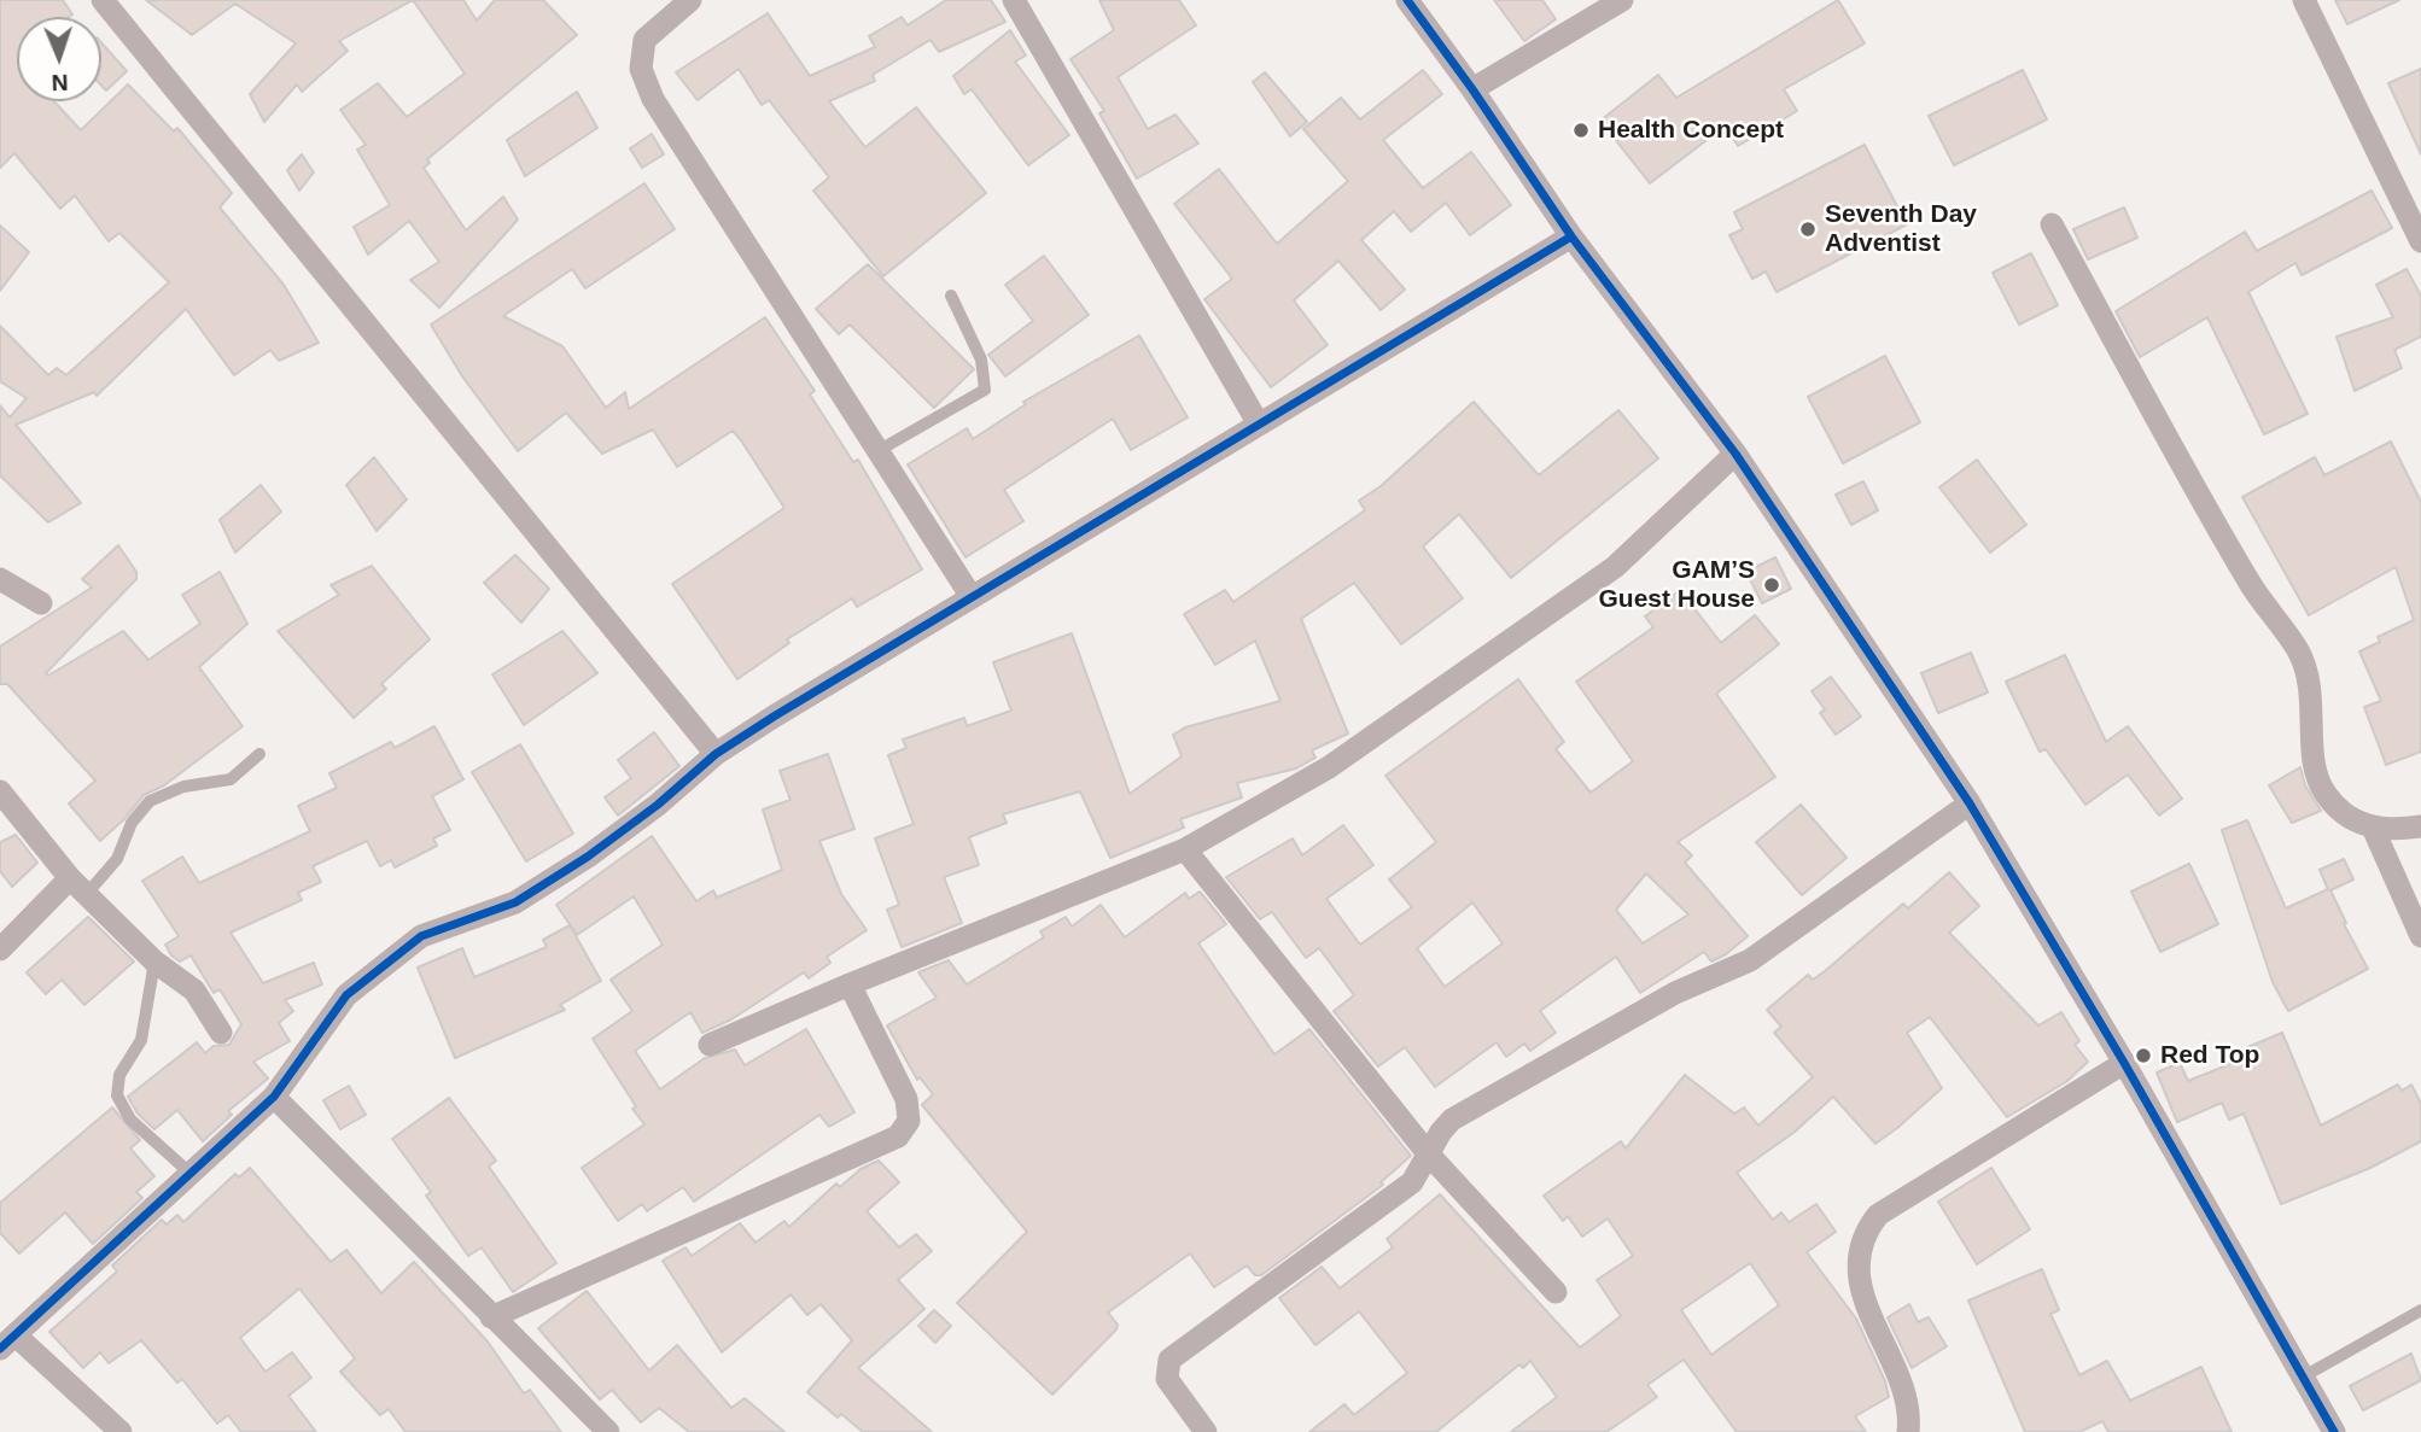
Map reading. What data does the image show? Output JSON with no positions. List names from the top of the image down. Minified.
{"places":["Health Concept","Seventh Day Adventist","GAM’S Guest House","Red Top"],"north":"bottom"}
